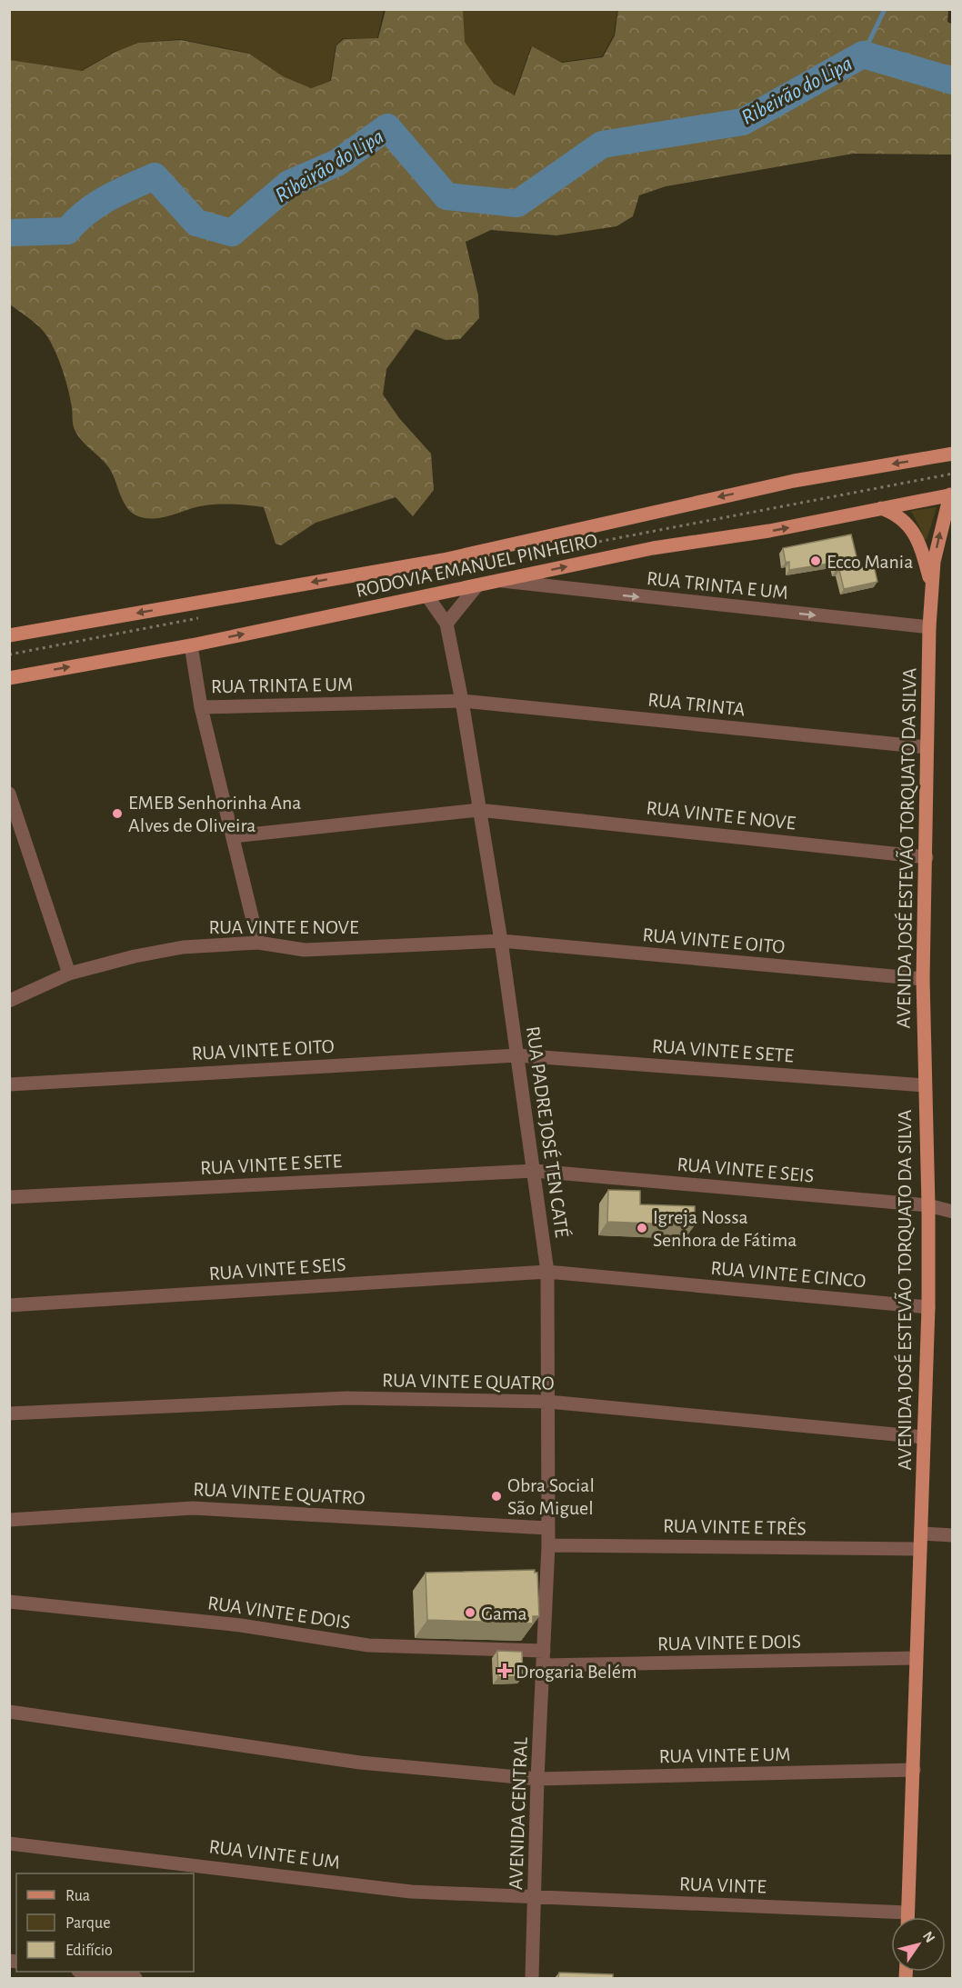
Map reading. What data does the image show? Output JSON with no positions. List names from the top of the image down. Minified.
{"streets":{"main road":["RODOVIA EMANUEL PINHEIRO","AVENIDA JOSÉ ESTEVÃO TORQUATO DA SILVA"],"street":["RUA TRINTA E UM","RUA TRINTA","RUA VINTE E NOVE","RUA VINTE E OITO","RUA VINTE E SETE","RUA PADRE JOSÉ TEN CATÉ","RUA VINTE E SEIS","RUA VINTE E CINCO","RUA VINTE E QUATRO","RUA VINTE E TRÊS","RUA VINTE E DOIS","RUA VINTE E UM","AVENIDA CENTRAL","RUA VINTE"]},"crossings":[["RODOVIA EMANUEL PINHEIRO","RUA TRINTA E UM"],["RODOVIA EMANUEL PINHEIRO","AVENIDA JOSÉ ESTEVÃO TORQUATO DA SILVA"],["RUA TRINTA E UM","RUA TRINTA"],["RUA TRINTA E UM","AVENIDA JOSÉ ESTEVÃO TORQUATO DA SILVA"],["RUA TRINTA E UM","RUA PADRE JOSÉ TEN CATÉ"],["RUA TRINTA","AVENIDA JOSÉ ESTEVÃO TORQUATO DA SILVA"],["RUA TRINTA","RUA PADRE JOSÉ TEN CATÉ"],["RUA VINTE E NOVE","AVENIDA JOSÉ ESTEVÃO TORQUATO DA SILVA"],["RUA VINTE E NOVE","RUA VINTE E OITO"],["RUA VINTE E NOVE","RUA PADRE JOSÉ TEN CATÉ"],["AVENIDA JOSÉ ESTEVÃO TORQUATO DA SILVA","RUA VINTE E OITO"],["AVENIDA JOSÉ ESTEVÃO TORQUATO DA SILVA","RUA VINTE E SETE"],["AVENIDA JOSÉ ESTEVÃO TORQUATO DA SILVA","RUA VINTE E SEIS"],["AVENIDA JOSÉ ESTEVÃO TORQUATO DA SILVA","RUA VINTE E CINCO"],["AVENIDA JOSÉ ESTEVÃO TORQUATO DA SILVA","RUA VINTE E QUATRO"],["AVENIDA JOSÉ ESTEVÃO TORQUATO DA SILVA","RUA VINTE E TRÊS"],["AVENIDA JOSÉ ESTEVÃO TORQUATO DA SILVA","RUA VINTE E DOIS"],["AVENIDA JOSÉ ESTEVÃO TORQUATO DA SILVA","RUA VINTE E UM"],["AVENIDA JOSÉ ESTEVÃO TORQUATO DA SILVA","RUA VINTE"],["RUA VINTE E OITO","RUA VINTE E SETE"],["RUA VINTE E OITO","RUA PADRE JOSÉ TEN CATÉ"],["RUA VINTE E SETE","RUA PADRE JOSÉ TEN CATÉ"],["RUA VINTE E SETE","RUA VINTE E SEIS"],["RUA PADRE JOSÉ TEN CATÉ","RUA VINTE E SEIS"],["RUA PADRE JOSÉ TEN CATÉ","RUA VINTE E CINCO"],["RUA PADRE JOSÉ TEN CATÉ","RUA VINTE E QUATRO"],["RUA PADRE JOSÉ TEN CATÉ","RUA VINTE E TRÊS"],["RUA PADRE JOSÉ TEN CATÉ","RUA VINTE E DOIS"],["RUA PADRE JOSÉ TEN CATÉ","AVENIDA CENTRAL"],["RUA VINTE E SEIS","RUA VINTE E CINCO"],["RUA VINTE E DOIS","AVENIDA CENTRAL"],["RUA VINTE E UM","AVENIDA CENTRAL"],["RUA VINTE E UM","RUA VINTE"],["AVENIDA CENTRAL","RUA VINTE"]],"one_way":["RUA TRINTA E UM"],"water":["Ribeirão do Lipa"],"places":{"other":["Ecco Mania","EMEB Senhorinha Ana Alves de Oliveira","Igreja Nossa Senhora de Fátima","Obra Social São Miguel","Gama"],"health":["Drogaria Belém"]},"legend":["Rua","Parque","Edifício"],"north":"top right"}
